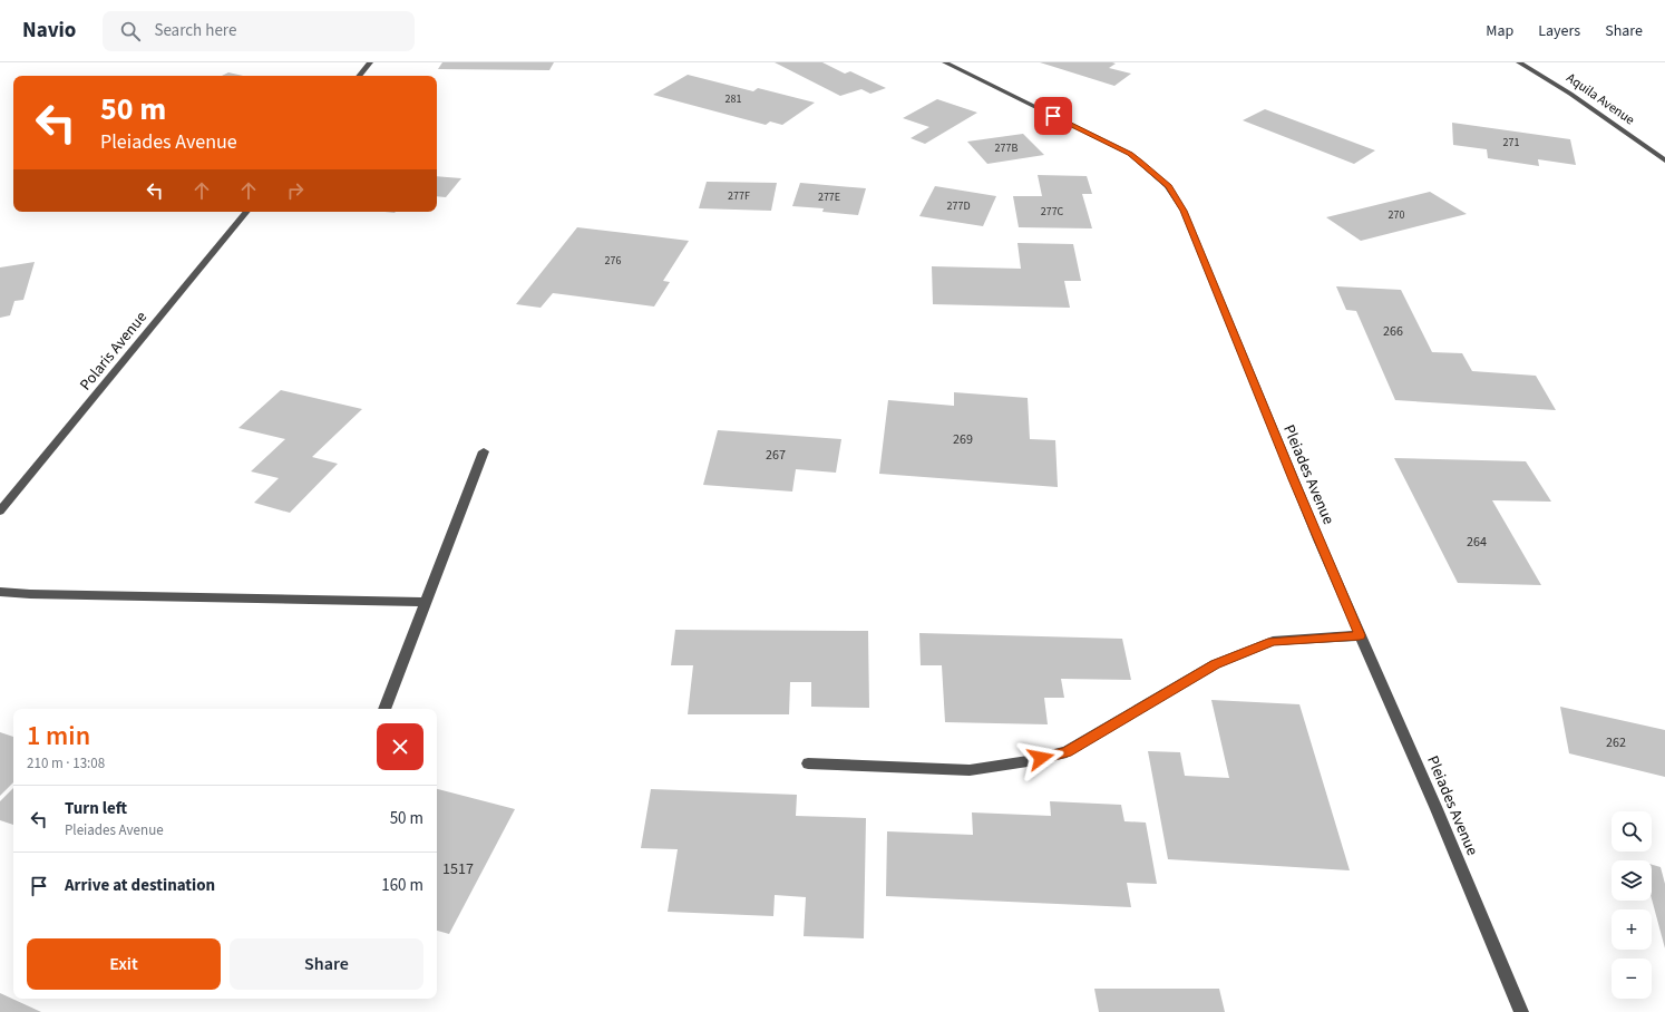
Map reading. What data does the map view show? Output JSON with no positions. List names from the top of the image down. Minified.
{"streets":{"street":["Aquila Avenue","Polaris Avenue","Pleiades Avenue"]},"house_numbers":["281","271","277B","277F","277E","277D","277C","270","276","266","269","267","264","262","1517"],"page":{"header":"Navio","search":"Search here","nav":["Map","Layers","Share"],"turn":["50 m","Pleiades Avenue"],"heading":["1 min","210 m · 13:08"],"list":[{"name":"Turn left","note":"Pleiades Avenue","value":"50 m"},{"name":"Arrive at destination","value":"160 m"}],"map_buttons":["+","−"],"buttons":["Exit","Share"]}}
